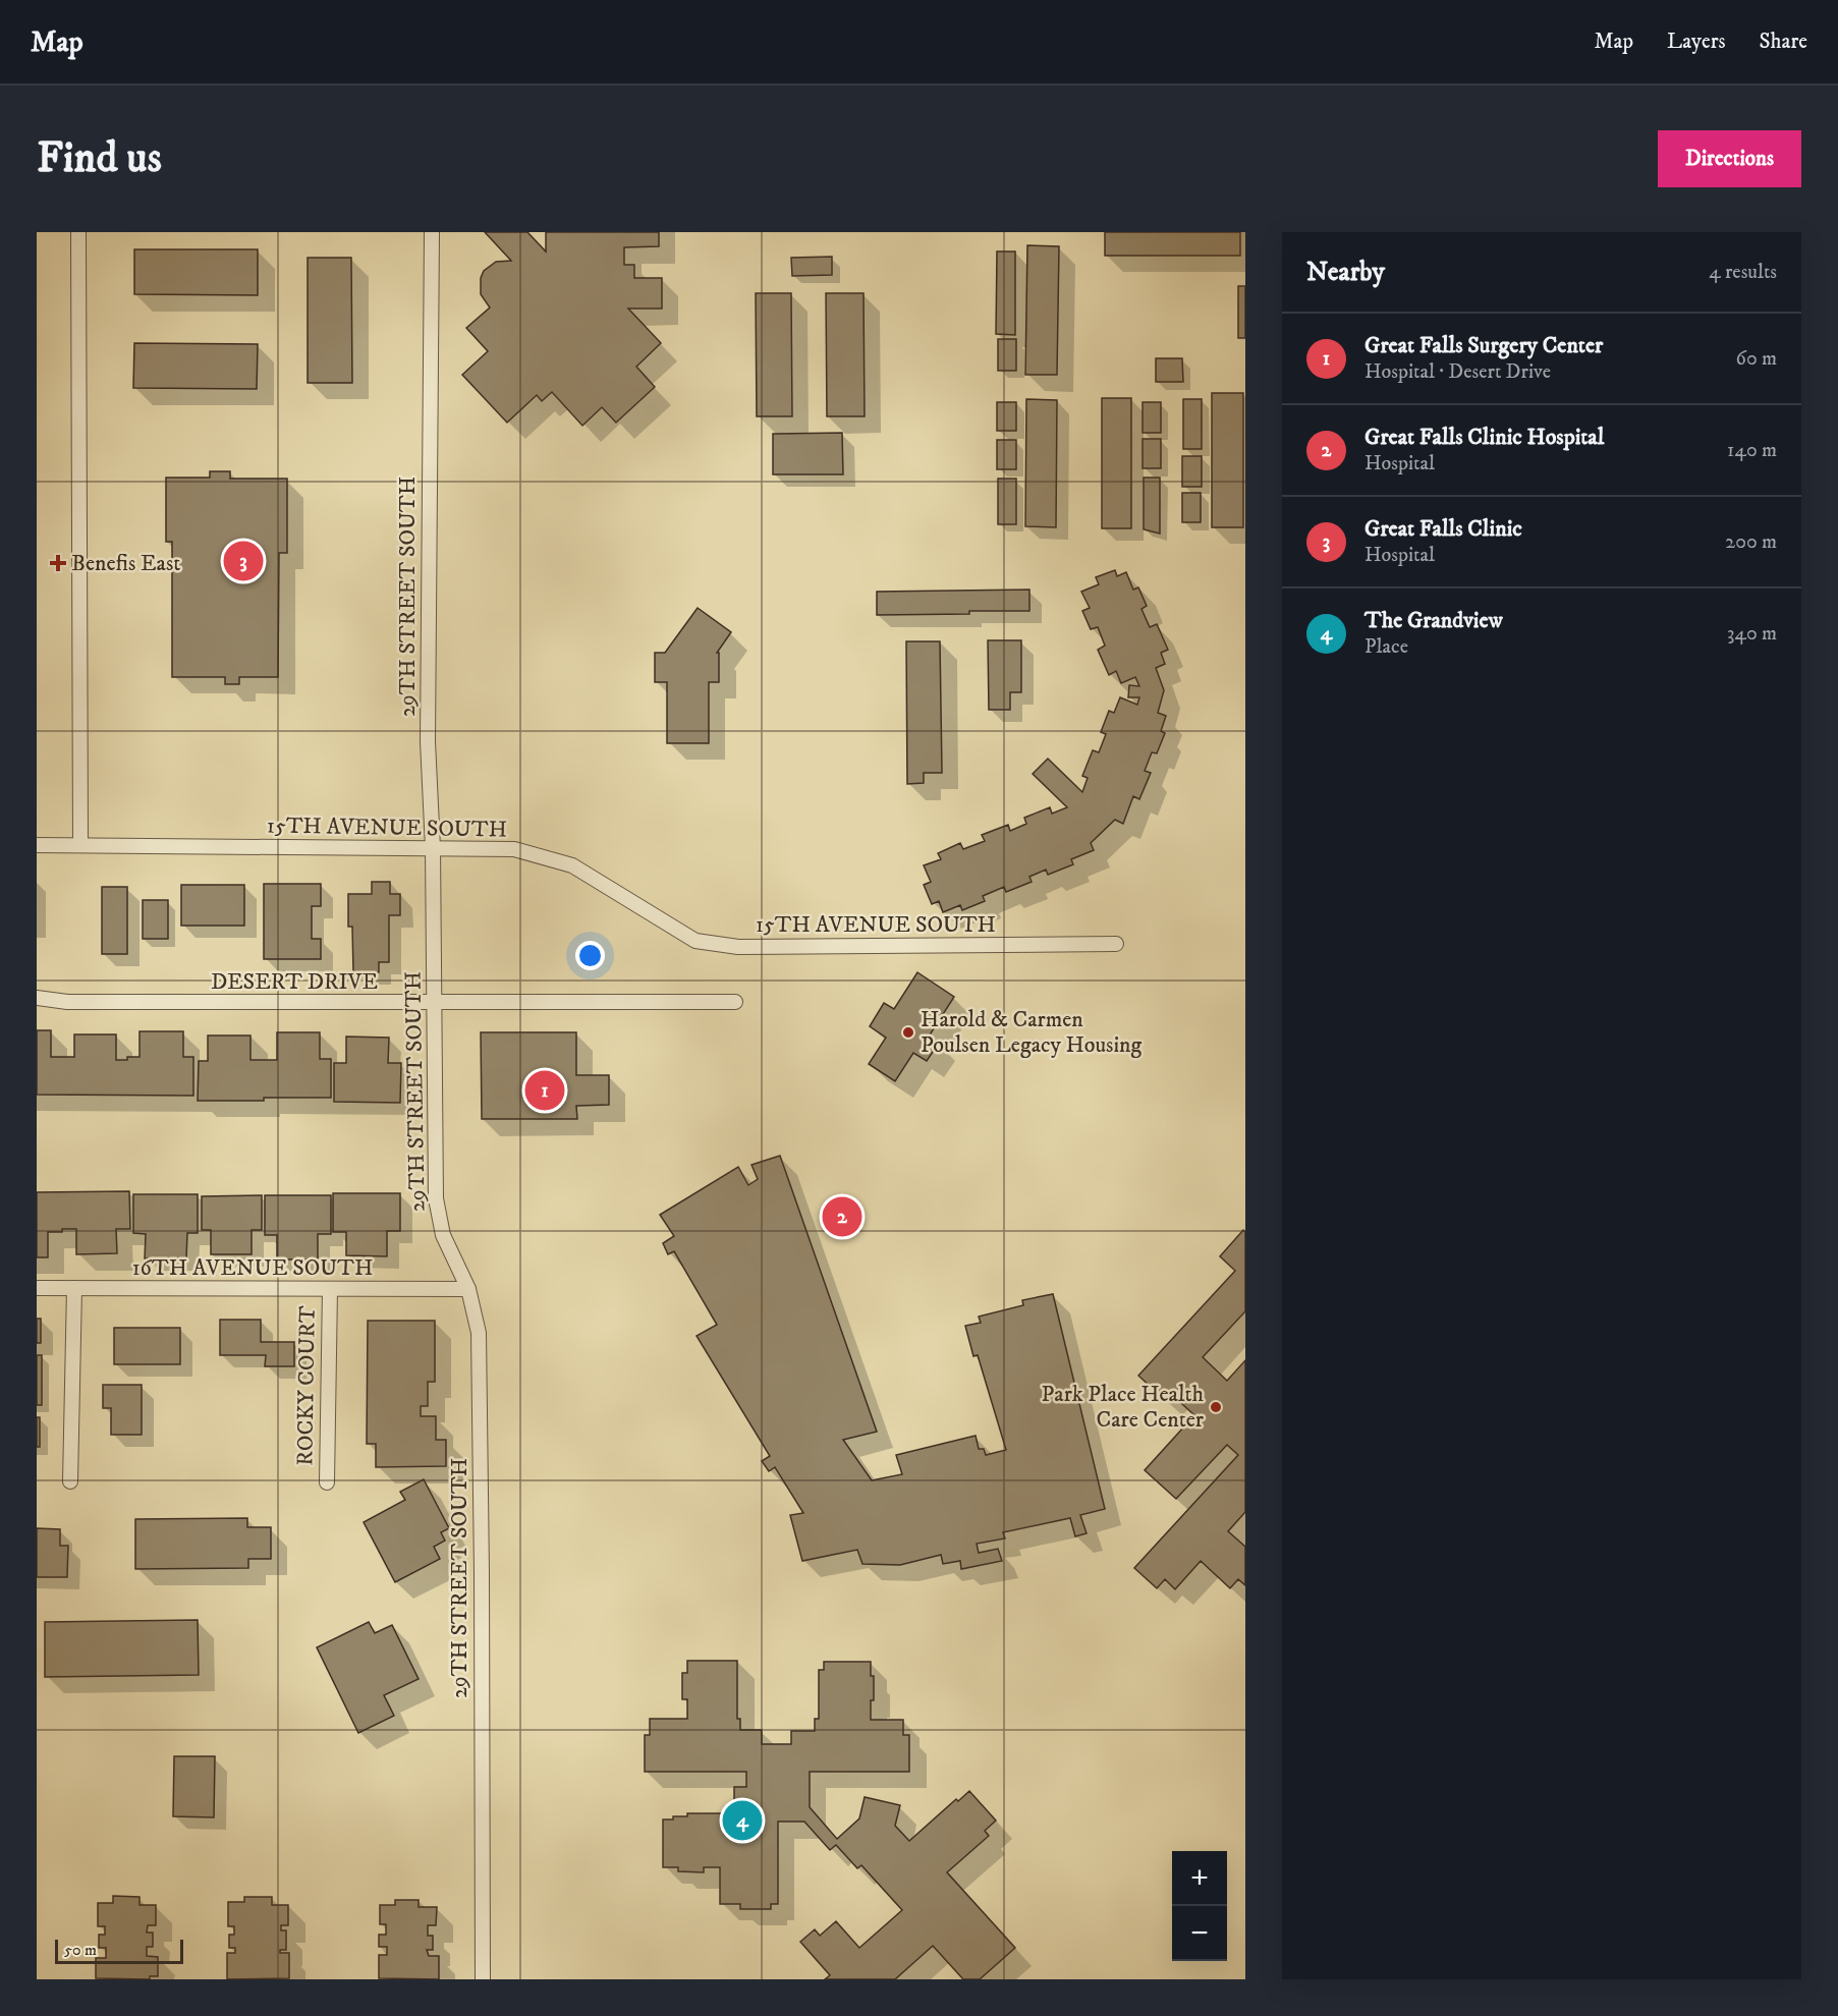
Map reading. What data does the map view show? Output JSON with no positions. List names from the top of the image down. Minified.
{"streets":{"street":["29TH STREET SOUTH","15TH AVENUE SOUTH","DESERT DRIVE","16TH AVENUE SOUTH","ROCKY COURT"]},"crossings":[["29TH STREET SOUTH","15TH AVENUE SOUTH"],["29TH STREET SOUTH","DESERT DRIVE"],["29TH STREET SOUTH","16TH AVENUE SOUTH"],["16TH AVENUE SOUTH","ROCKY COURT"]],"places":{"health":["Benefis East"],"other":["Harold & Carmen Poulsen Legacy Housing","Park Place Health Care Center"]},"scale_bar":"50 m","page":{"header":"Map","nav":["Map","Layers","Share"],"buttons":"Directions","title":"Find us","heading":["Nearby","4 results"],"list":[{"mark":"1","name":"Great Falls Surgery Center","note":"Hospital · Desert Drive","value":"60 m"},{"mark":"2","name":"Great Falls Clinic Hospital","note":"Hospital","value":"140 m"},{"mark":"3","name":"Great Falls Clinic","note":"Hospital","value":"200 m"},{"mark":"4","name":"The Grandview","note":"Place","value":"340 m"}],"pins":["3","1","2","4"],"map_buttons":["+","−"],"scale":"50 m"}}
